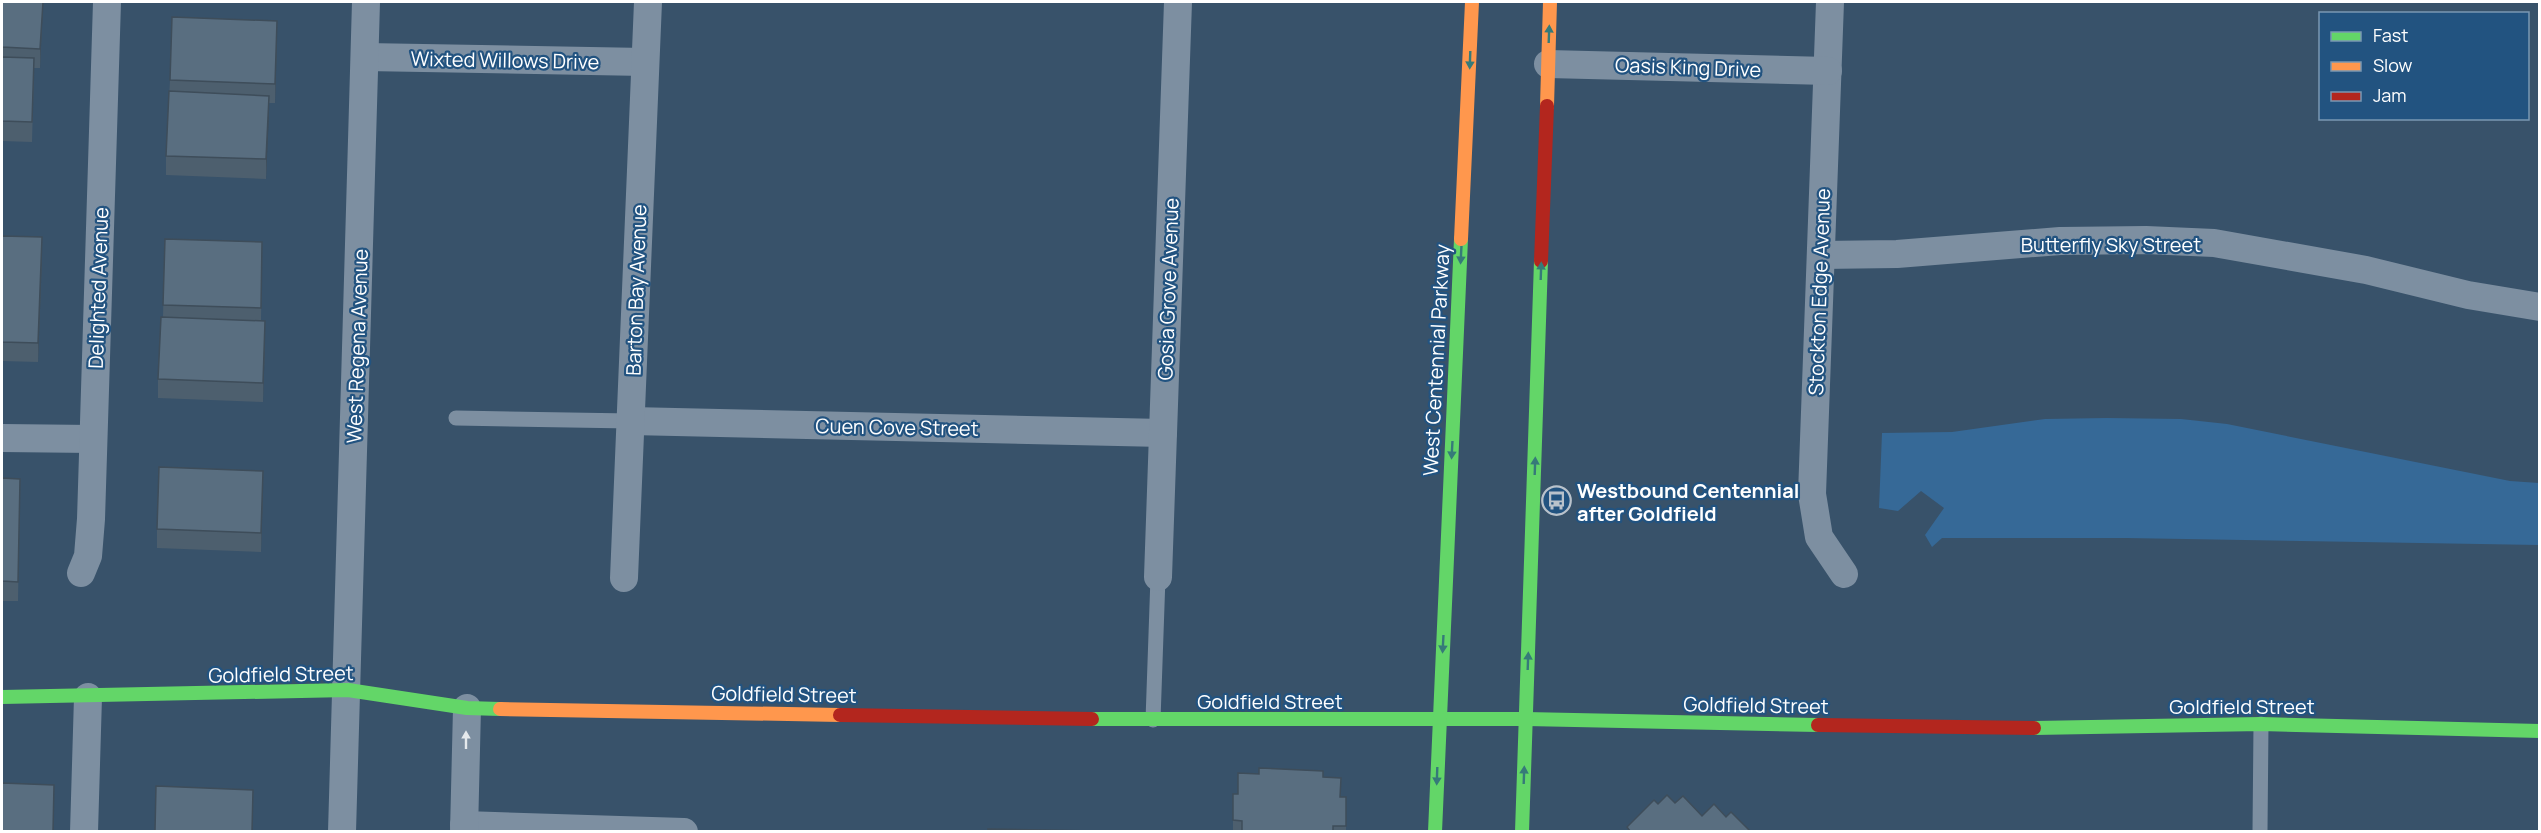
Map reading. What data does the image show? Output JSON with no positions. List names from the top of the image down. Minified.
{"streets":{"street":["Wixted Willows Drive","Oasis King Drive","Butterfly Sky Street","Delighted Avenue","Gosia Grove Avenue","Barton Bay Avenue","Stockton Edge Avenue","West Regena Avenue","West Centennial Parkway","Cuen Cove Street","Goldfield Street"]},"crossings":[["Wixted Willows Drive","Barton Bay Avenue"],["Wixted Willows Drive","West Regena Avenue"],["Oasis King Drive","Stockton Edge Avenue"],["Butterfly Sky Street","Stockton Edge Avenue"],["Gosia Grove Avenue","Cuen Cove Street"],["Barton Bay Avenue","Cuen Cove Street"],["West Regena Avenue","Goldfield Street"],["West Centennial Parkway","Goldfield Street"]],"places":{"bus stop":["Westbound Centennial after Goldfield"]},"legend":["Fast","Slow","Jam"]}
